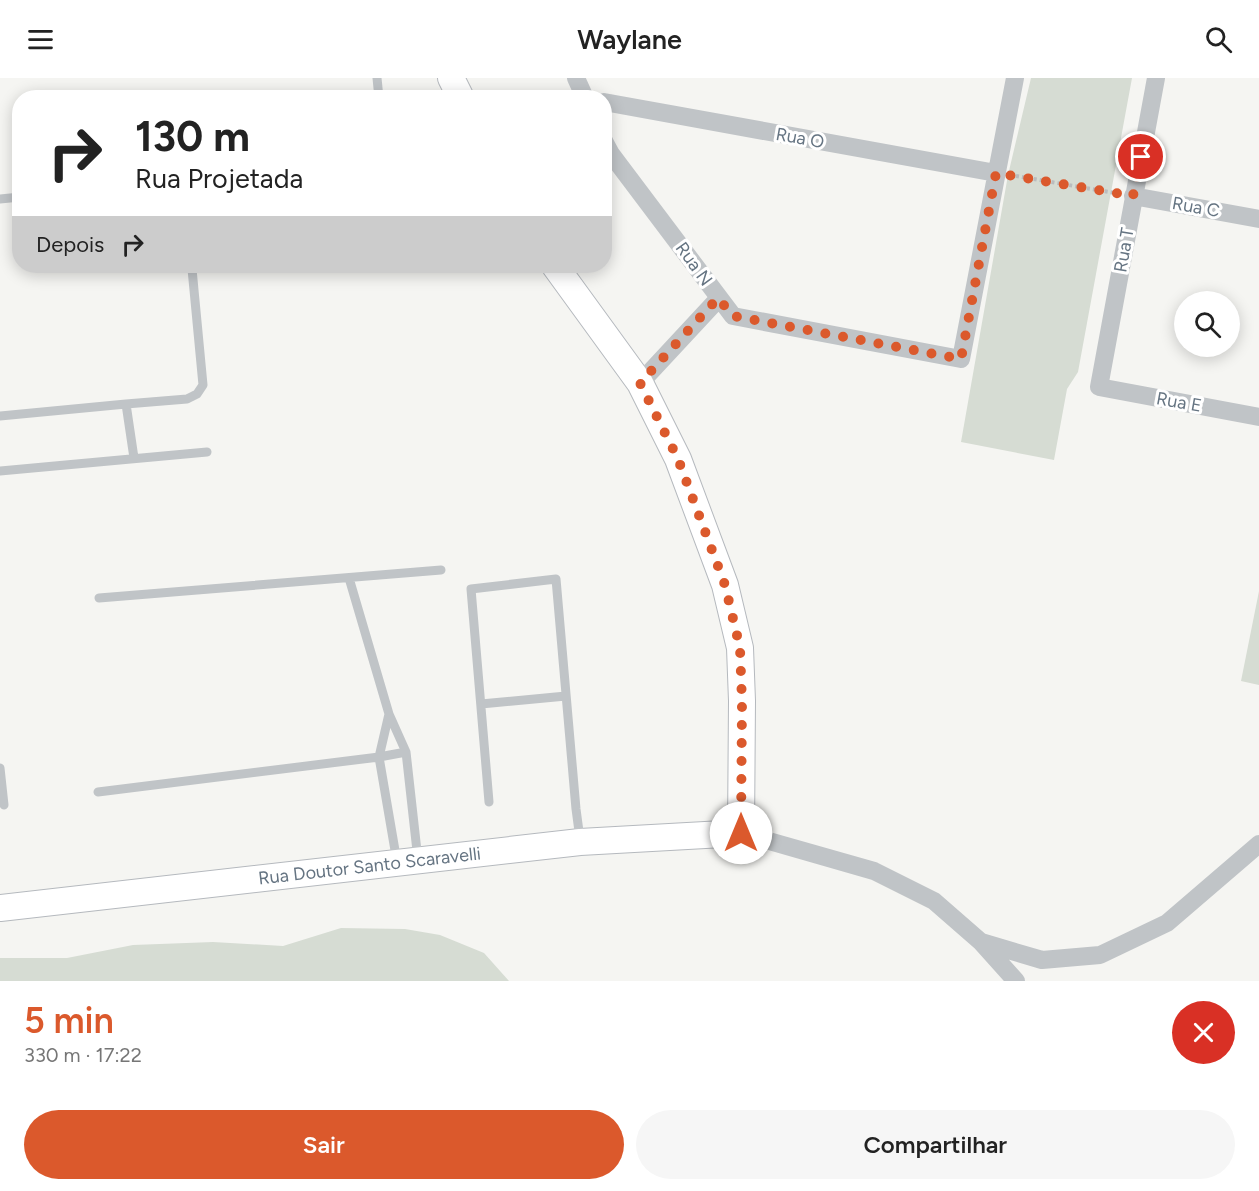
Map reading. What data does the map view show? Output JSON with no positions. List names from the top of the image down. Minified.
{"streets":{"street":["Rua O","Rua C","Rua T","Rua N","Rua E","Rua Doutor Santo Scaravelli"]},"crossings":[["Rua O","Rua N"],["Rua C","Rua T"],["Rua T","Rua E"]],"page":{"header":"Waylane","turn":["130 m","Rua Projetada"],"then":"Depois","heading":["5 min","330 m · 17:22"],"buttons":["Sair","Compartilhar"]}}
